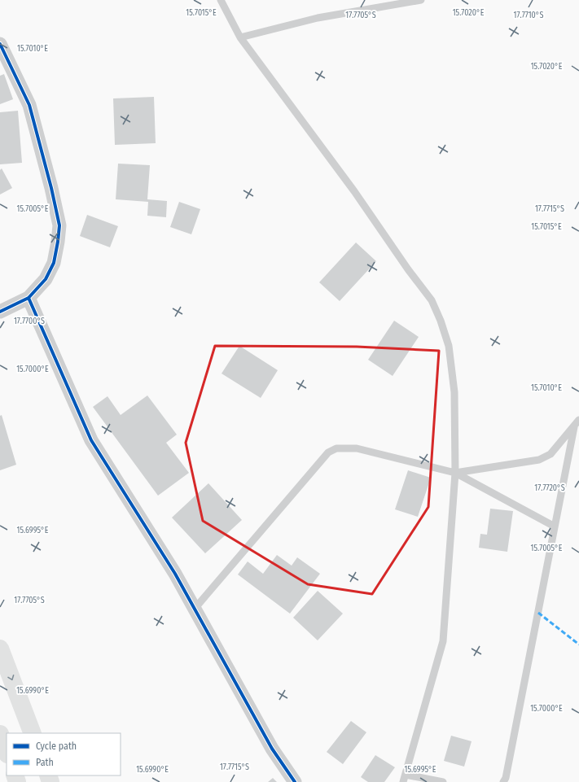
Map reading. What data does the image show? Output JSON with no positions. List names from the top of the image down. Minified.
{"legend":["Cycle path","Path"],"coordinates":["15.7015°E","15.7020°E","17.7710°S","17.7705°S","15.7010°E","15.7005°E","17.7715°S","17.7700°S","15.7000°E","17.7720°S","15.6995°E","15.6990°E"]}
